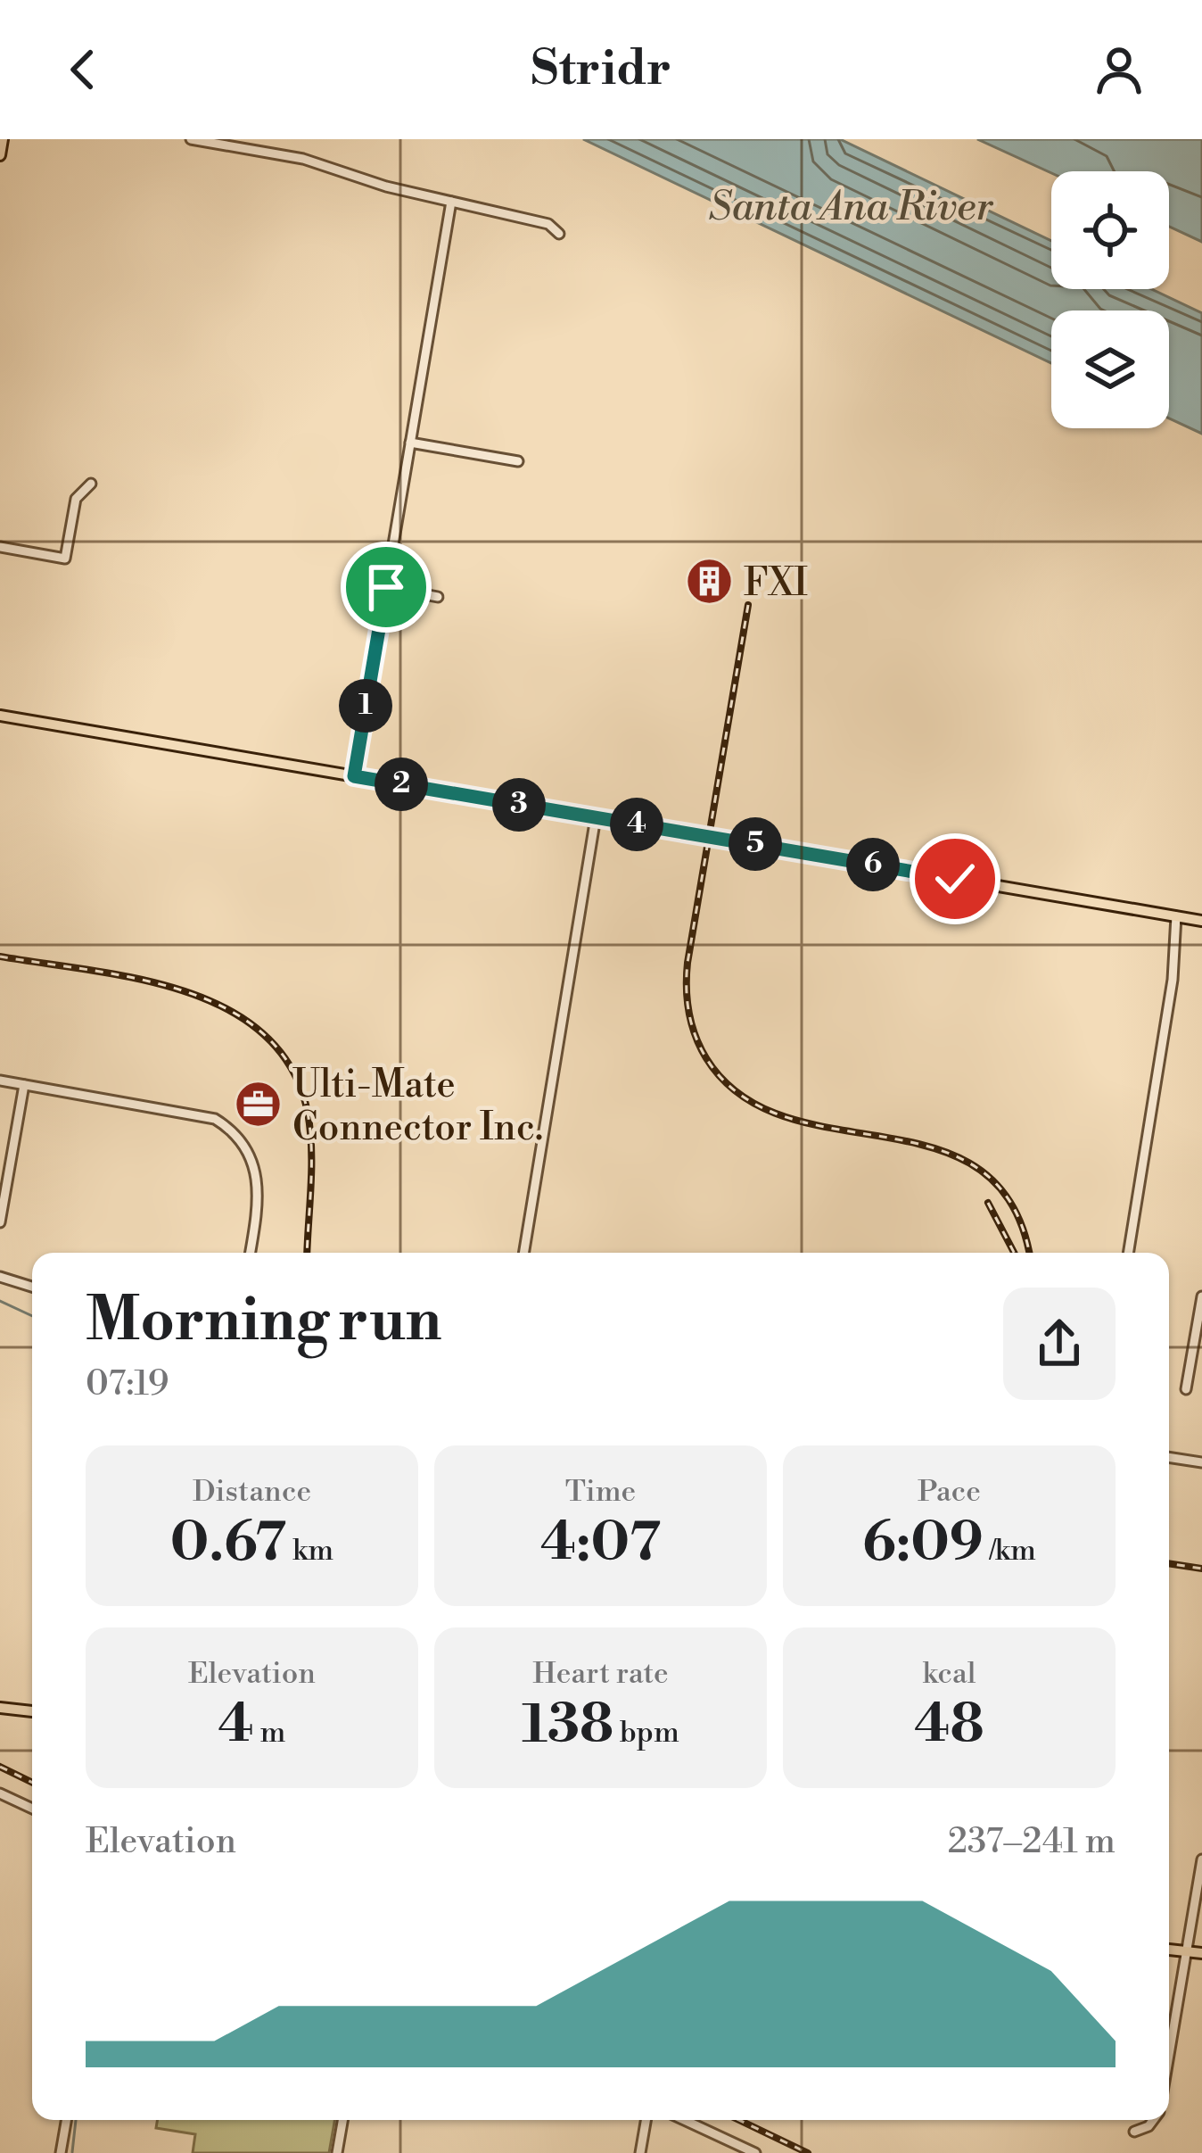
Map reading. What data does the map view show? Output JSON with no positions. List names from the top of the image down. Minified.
{"water":["Santa Ana River"],"places":{"building":["FXI"],"office":["Ulti-Mate Connector Inc."]},"page":{"header":"Stridr","pins":["1","2","3","4","5","6"],"heading":["Morning run","07:19"],"stats":[["Distance","0.67 km"],["Time","4:07"],["Pace","6:09 /km"],["Elevation","4 m"],["Heart rate","138 bpm"],["kcal","48"]],"chart":["Elevation","237–241 m"]}}
